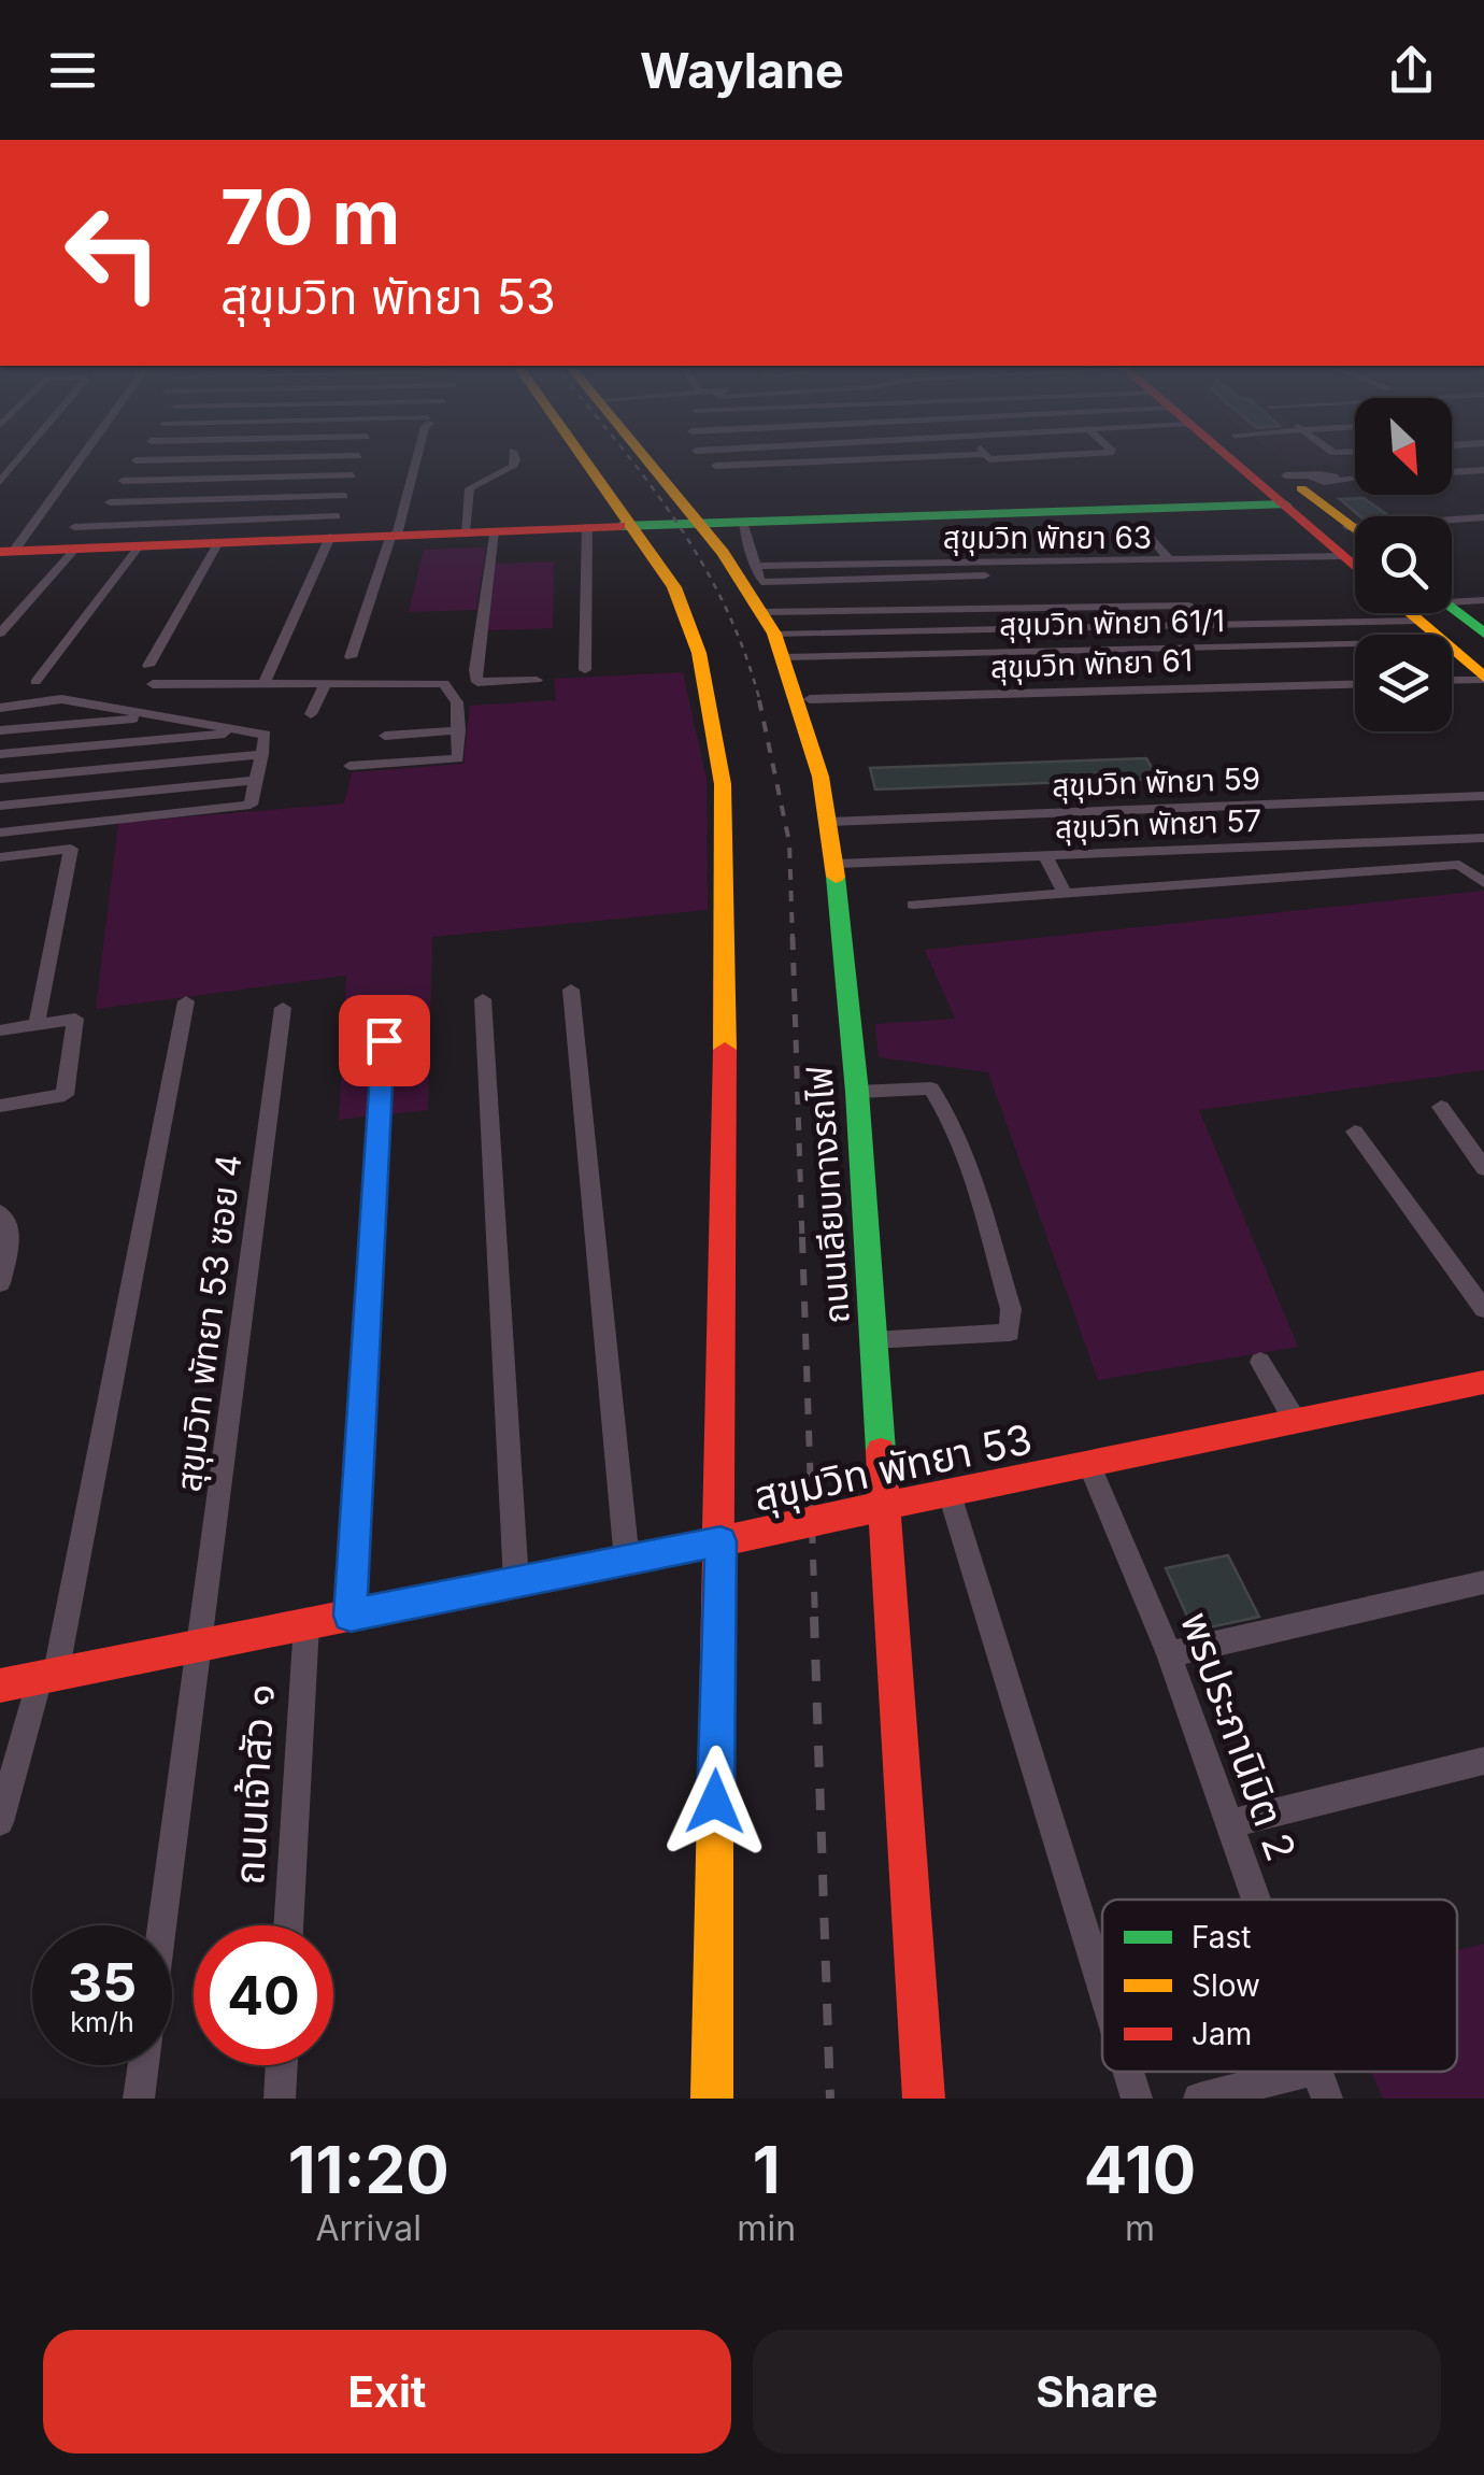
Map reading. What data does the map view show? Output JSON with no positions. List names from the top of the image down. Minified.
{"streets":{"main road":["ถนนเลียบทางรถไฟ","สุขุมวิท พัทยา 53"],"street":["สุขุมวิท พัทยา 63","สุขุมวิท พัทยา 61/1","สุขุมวิท พัทยา 61","สุขุมวิท พัทยา 59","สุขุมวิท พัทยา 57","สุขุมวิท พัทยา 53 ซอย 4","พรประภานิมิต 2","ถนนเจ้าสัว ๑"]},"crossings":[["สุขุมวิท พัทยา 61/1","ถนนเลียบทางรถไฟ"],["สุขุมวิท พัทยา 59","ถนนเลียบทางรถไฟ"],["สุขุมวิท พัทยา 57","ถนนเลียบทางรถไฟ"],["ถนนเลียบทางรถไฟ","สุขุมวิท พัทยา 53"],["สุขุมวิท พัทยา 53 ซอย 4","สุขุมวิท พัทยา 53"],["สุขุมวิท พัทยา 53","พรประภานิมิต 2"],["สุขุมวิท พัทยา 53","ถนนเจ้าสัว ๑"]],"legend":["Fast","Slow","Jam"],"north":"bottom right","page":{"header":"Waylane","turn":["70 m","สุขุมวิท พัทยา 53"],"speed":"35 km/h","limit":"40","eta":["11:20","Arrival","1","min","410","m"],"buttons":["Exit","Share"]}}
